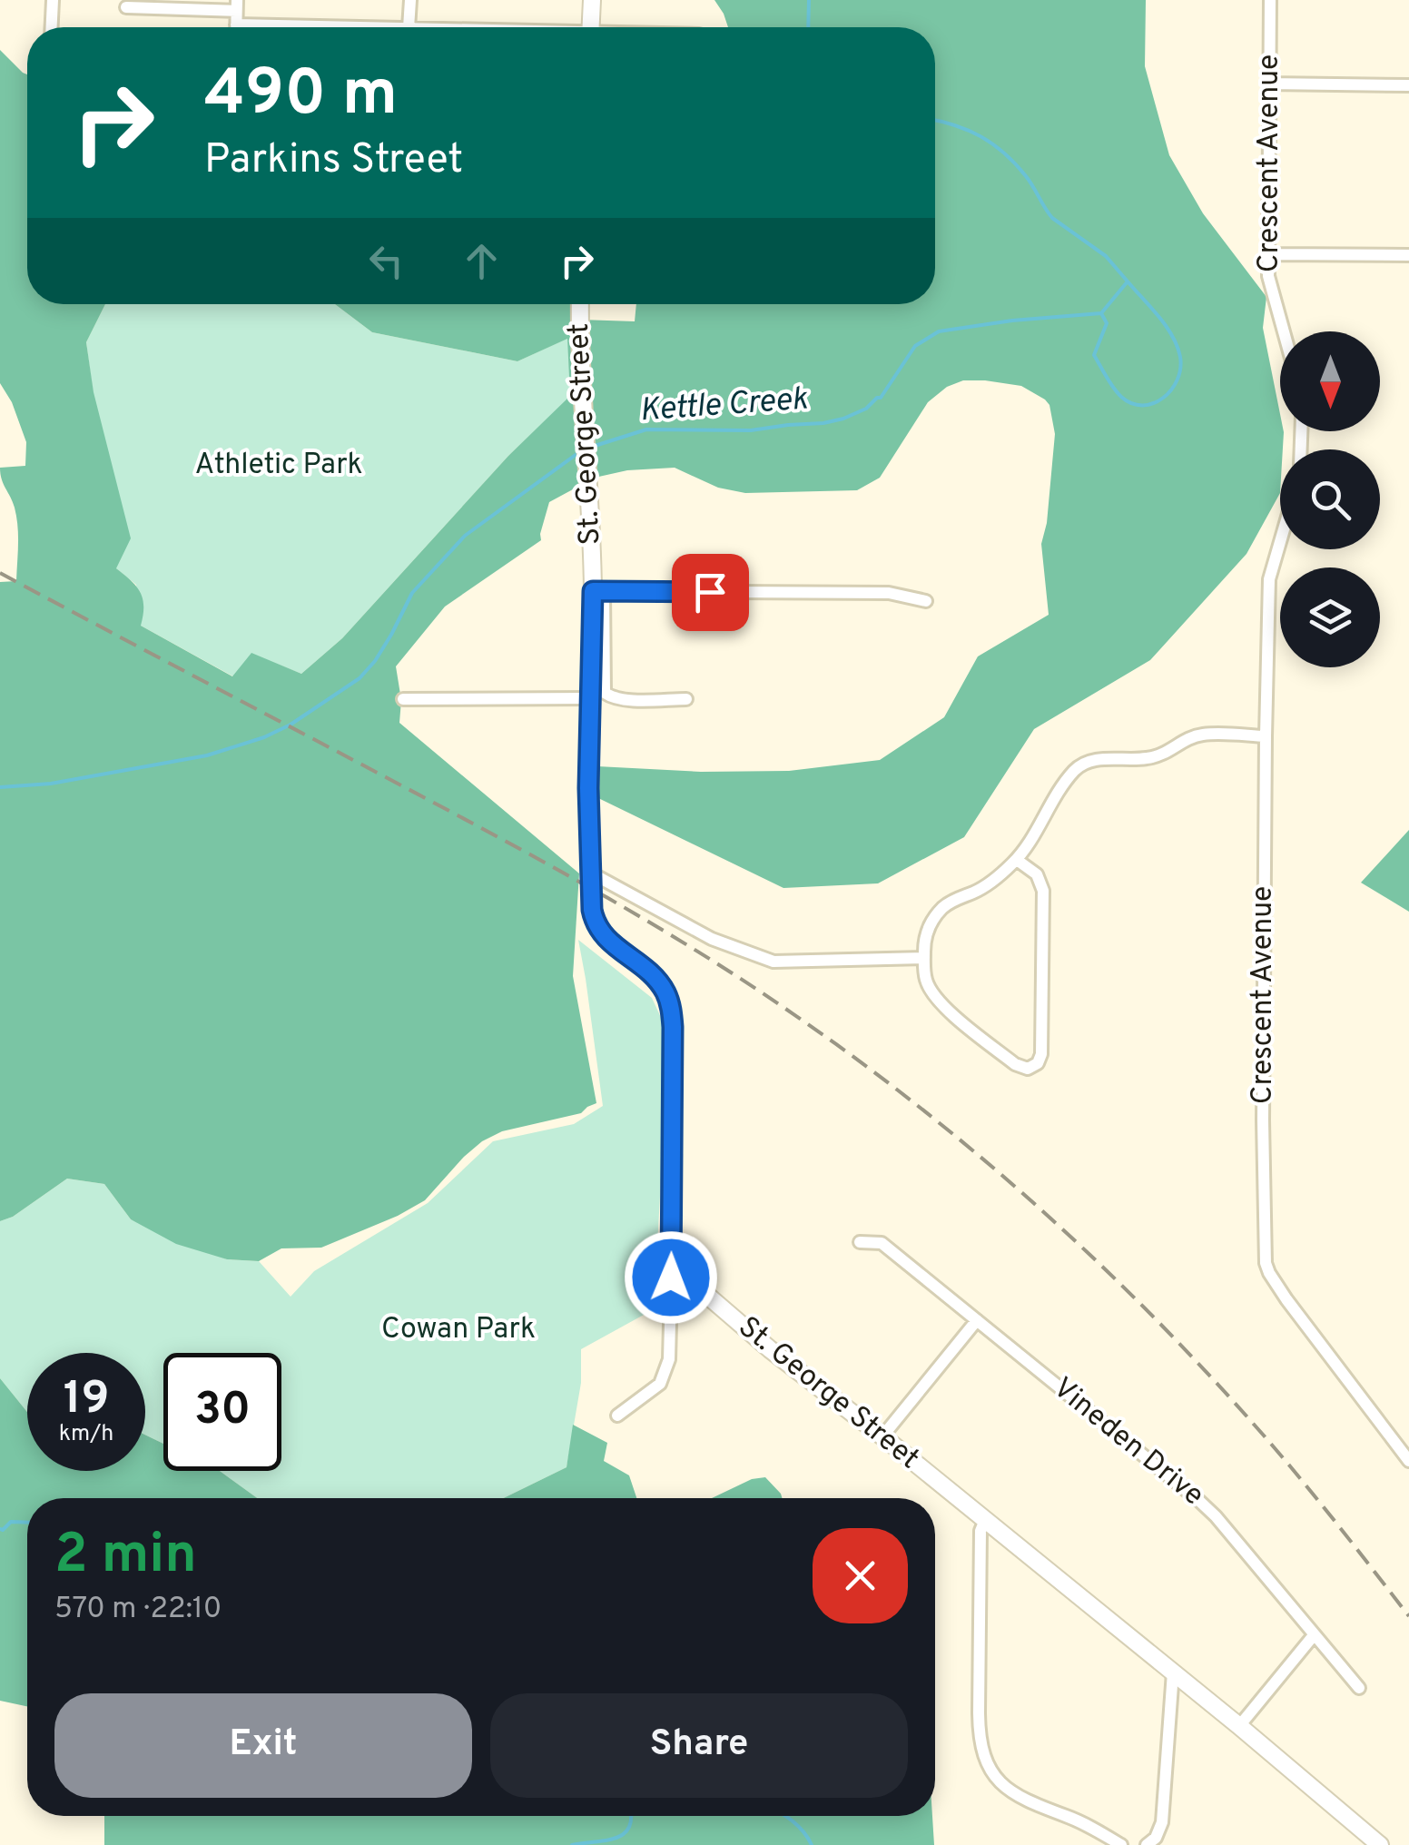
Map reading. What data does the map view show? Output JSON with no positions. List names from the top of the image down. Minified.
{"streets":{"street":["Crescent Avenue","St. George Street","Vineden Drive"]},"water":["Kettle Creek"],"parks":["Athletic Park","Cowan Park"],"north":"bottom","page":{"turn":["490 m","Parkins Street"],"speed":"19 km/h","limit":"30","heading":["2 min","570 m · 22:10"],"buttons":["Exit","Share"]}}
